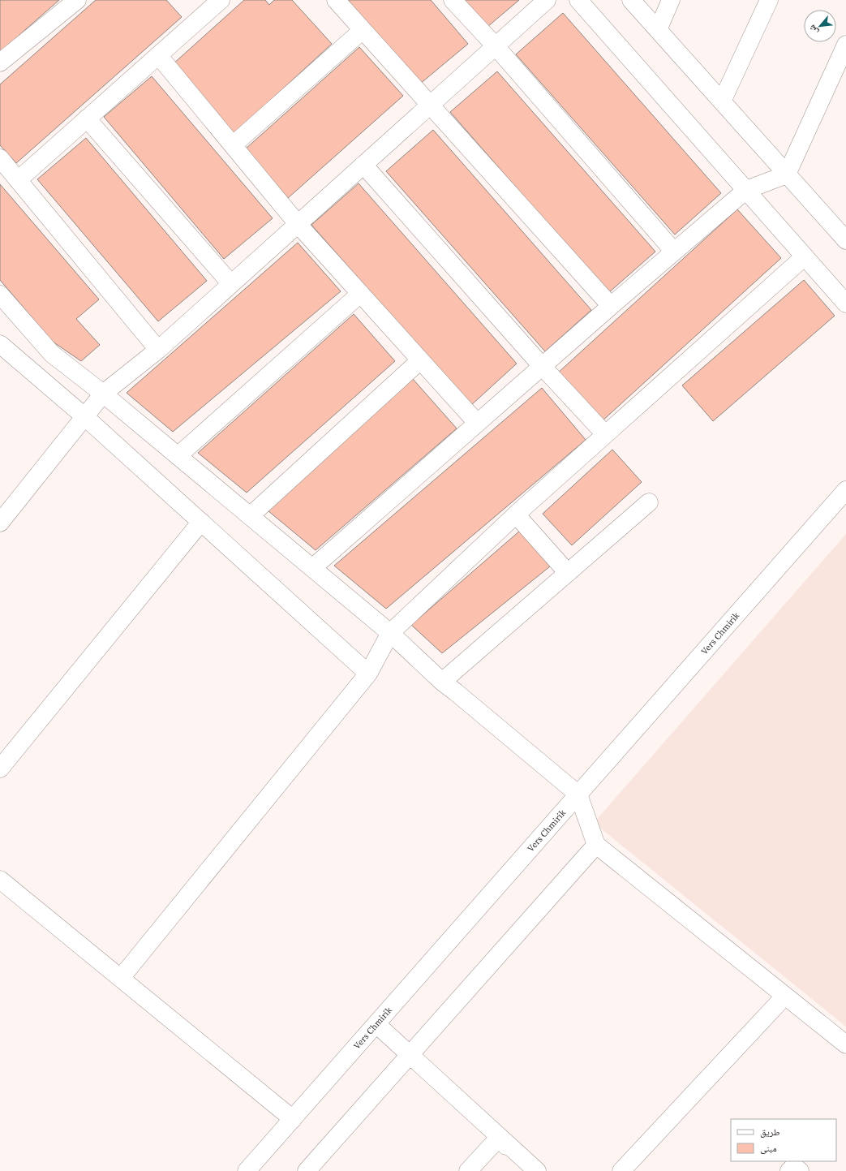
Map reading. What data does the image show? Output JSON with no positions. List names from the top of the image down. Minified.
{"streets":{"street":["Vers Chmirik"]},"legend":["طريق","مبنى"],"north":"bottom left"}
